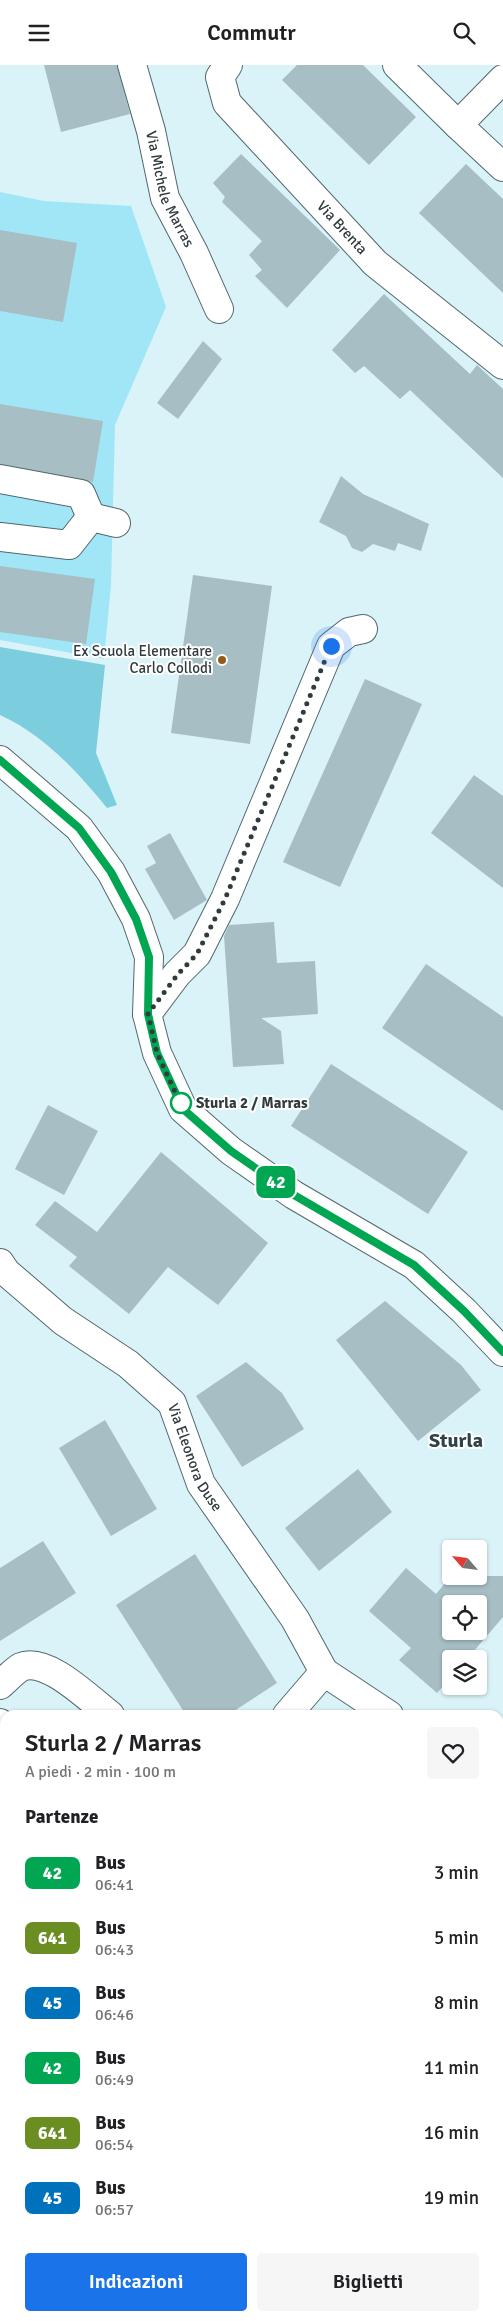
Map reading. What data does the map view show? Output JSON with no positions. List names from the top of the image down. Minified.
{"streets":{"street":["Via Michele Marras","Via Brenta","Via Eleonora Duse"]},"districts":["Sturla"],"places":["Ex Scuola Elementare Carlo Collodi","Sturla 2 / Marras"],"lines":["bus line 42"],"north":"top left","page":{"header":"Commutr","on_map":"42","heading":[["Sturla 2 / Marras","A piedi · 2 min · 100 m"],"Partenze"],"list":[{"mark":"42","name":"Bus","note":"06:41","value":"3 min"},{"mark":"641","name":"Bus","note":"06:43","value":"5 min"},{"mark":"45","name":"Bus","note":"06:46","value":"8 min"},{"mark":"42","name":"Bus","note":"06:49","value":"11 min"},{"mark":"641","name":"Bus","note":"06:54","value":"16 min"},{"mark":"45","name":"Bus","note":"06:57","value":"19 min"}],"buttons":["Indicazioni","Biglietti"]}}
